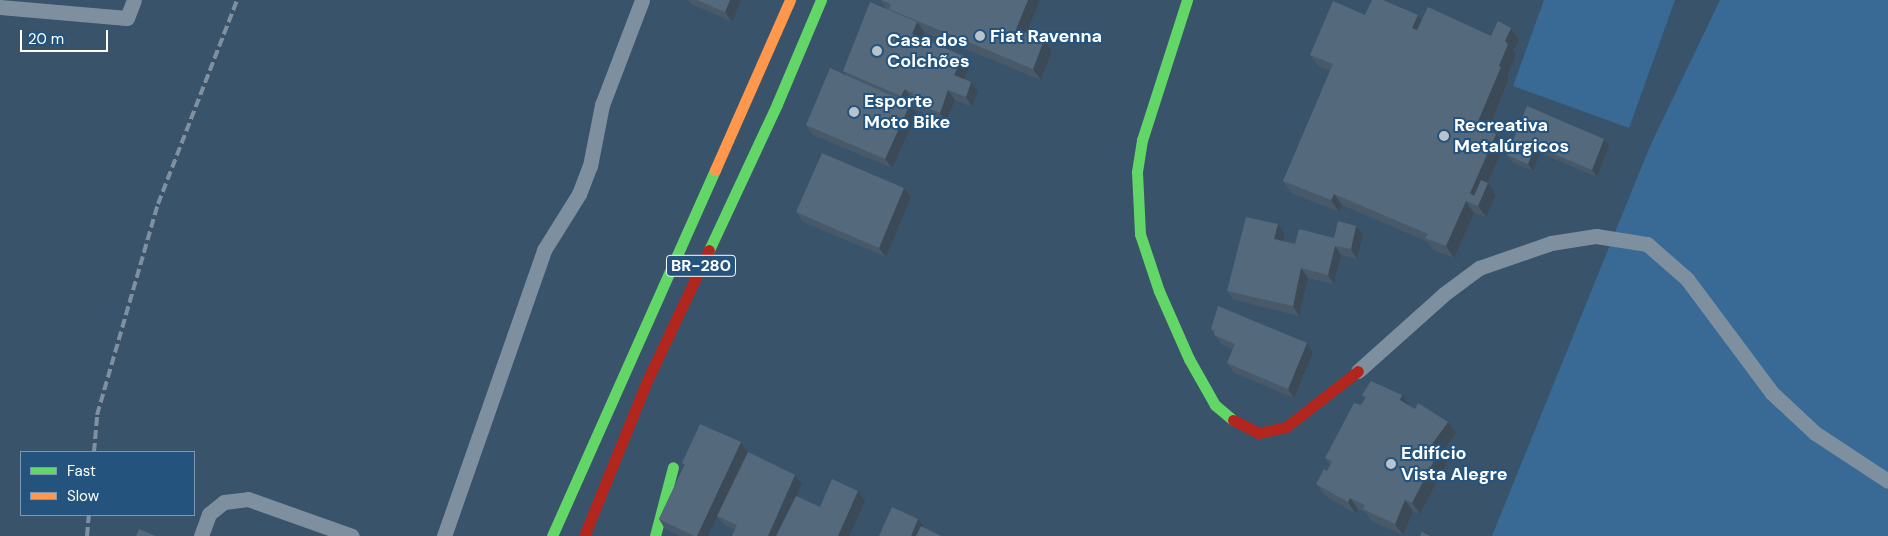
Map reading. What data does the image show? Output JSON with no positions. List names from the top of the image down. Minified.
{"streets":{"main road":["BR-280"]},"places":["Fiat Ravenna","Casa dos Colchões","Esporte Moto Bike","Recreativa Metalúrgicos","Edifício Vista Alegre"],"legend":["Fast","Slow"],"scale_bar":"20 m"}
